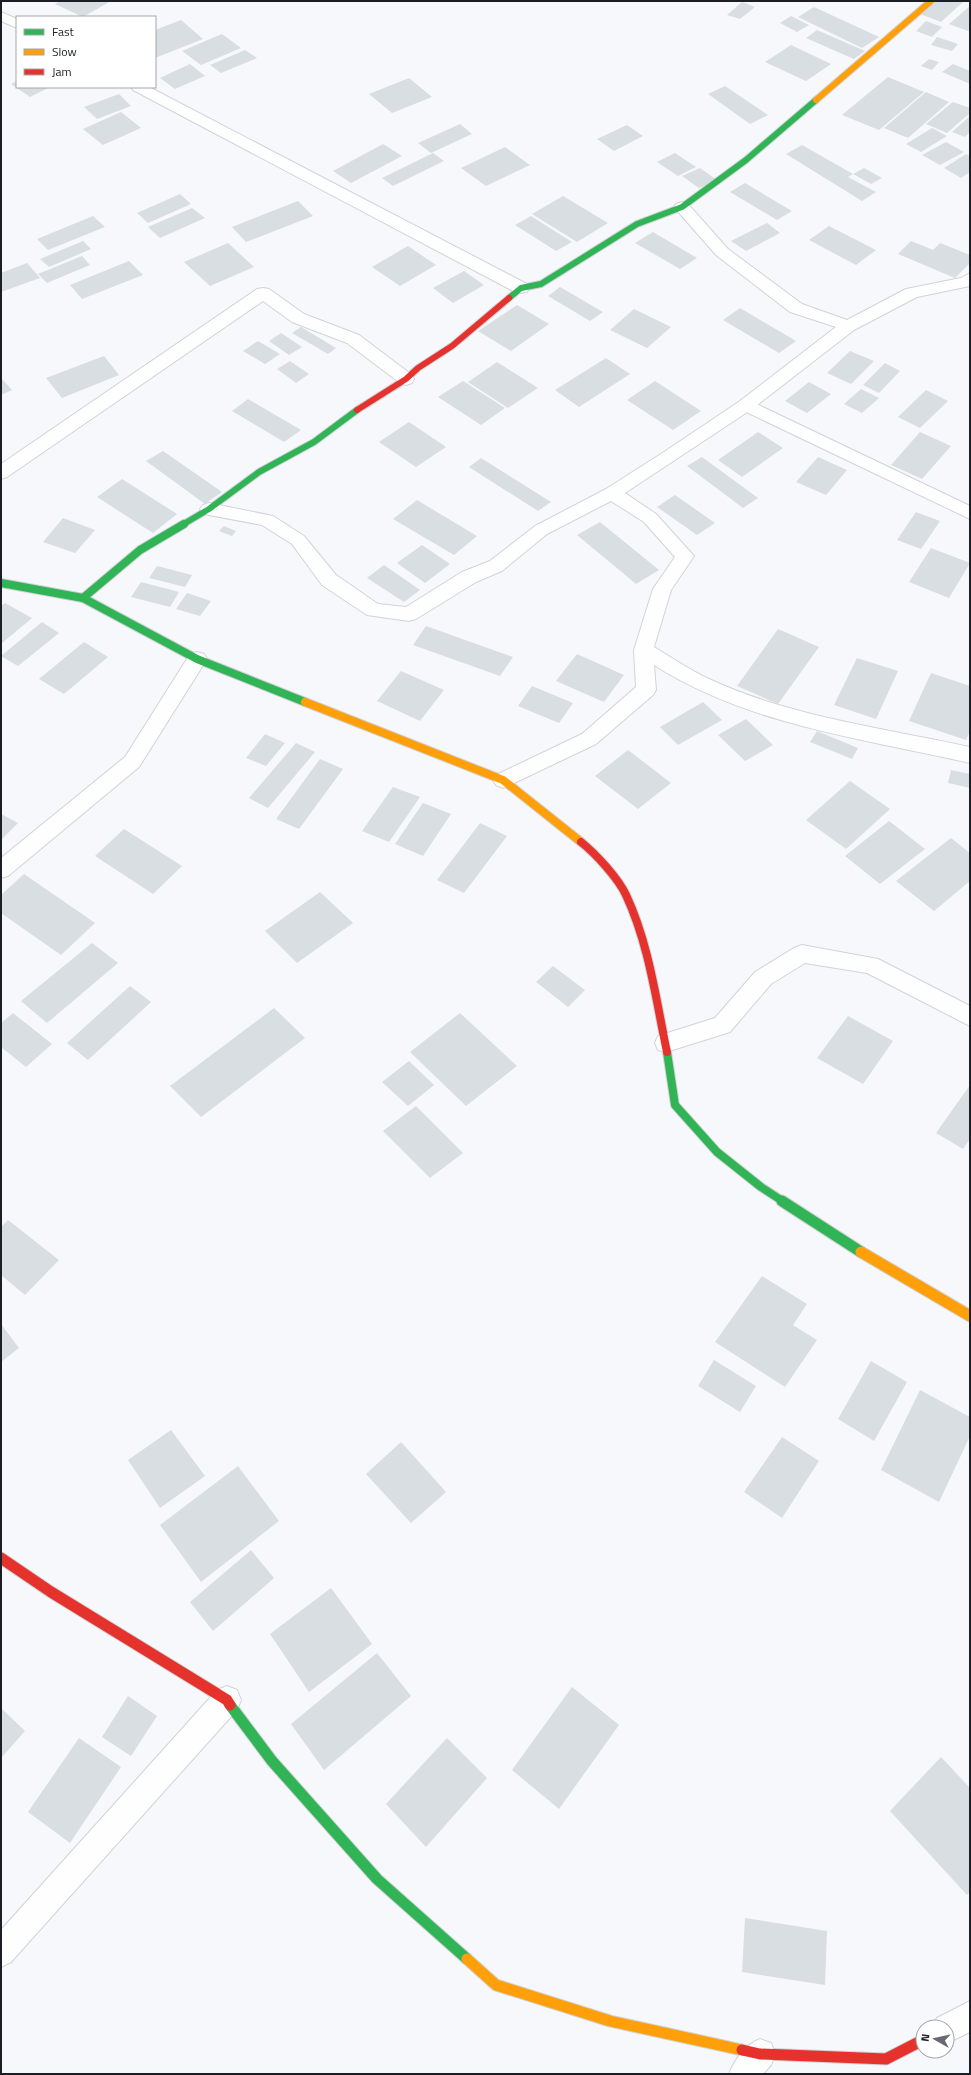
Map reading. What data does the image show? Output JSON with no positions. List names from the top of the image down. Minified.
{"legend":["Fast","Slow","Jam"],"north":"left"}
